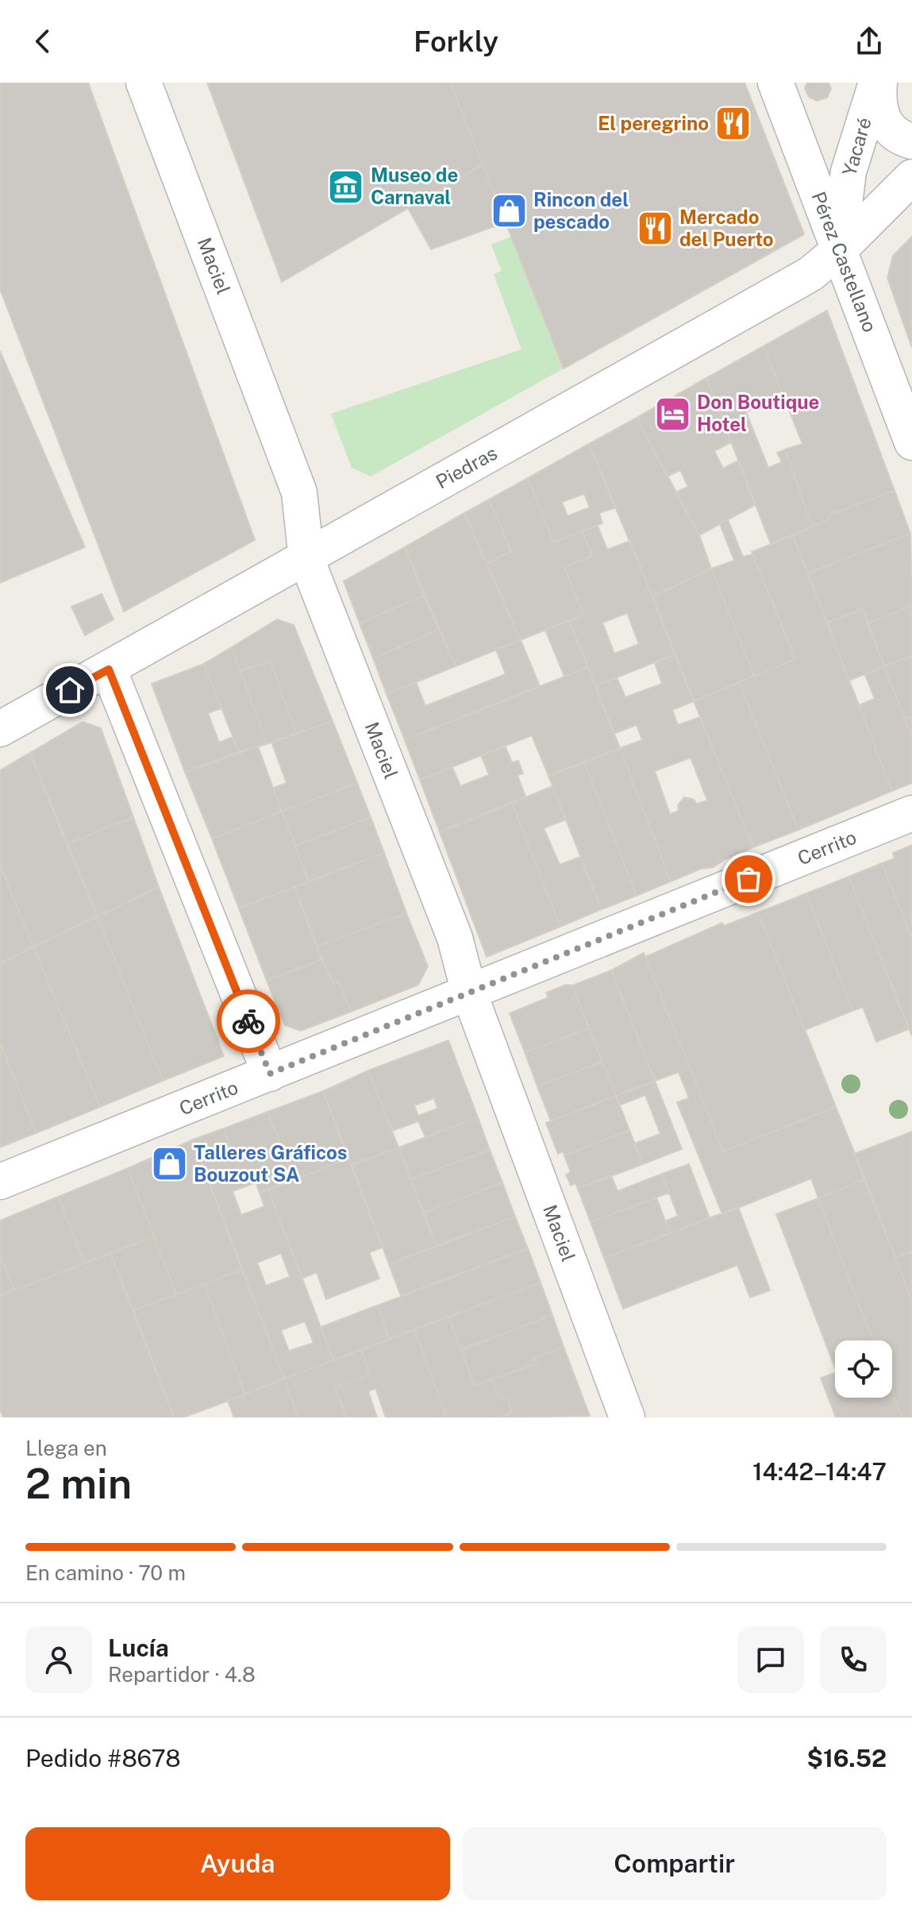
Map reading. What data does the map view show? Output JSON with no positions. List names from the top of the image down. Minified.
{"streets":{"street":["Yacaré","Pérez Castellano","Maciel","Piedras","Cerrito"]},"crossings":[["Yacaré","Pérez Castellano"],["Yacaré","Piedras"],["Pérez Castellano","Piedras"],["Maciel","Piedras"],["Maciel","Cerrito"]],"places":{"restaurant":["El peregrino","Mercado del Puerto"],"museum":["Museo de Carnaval"],"shop":["Rincon del pescado","Talleres Gráficos Bouzout SA"],"hotel":["Don Boutique Hotel"]},"page":{"header":"Forkly","heading":["2 min","Llega en","14:42–14:47"],"panel":["Lucía","Repartidor · 4.8","Pedido #8678","$16.52"],"bar":"En camino · 70 m","buttons":["Ayuda","Compartir"]}}
